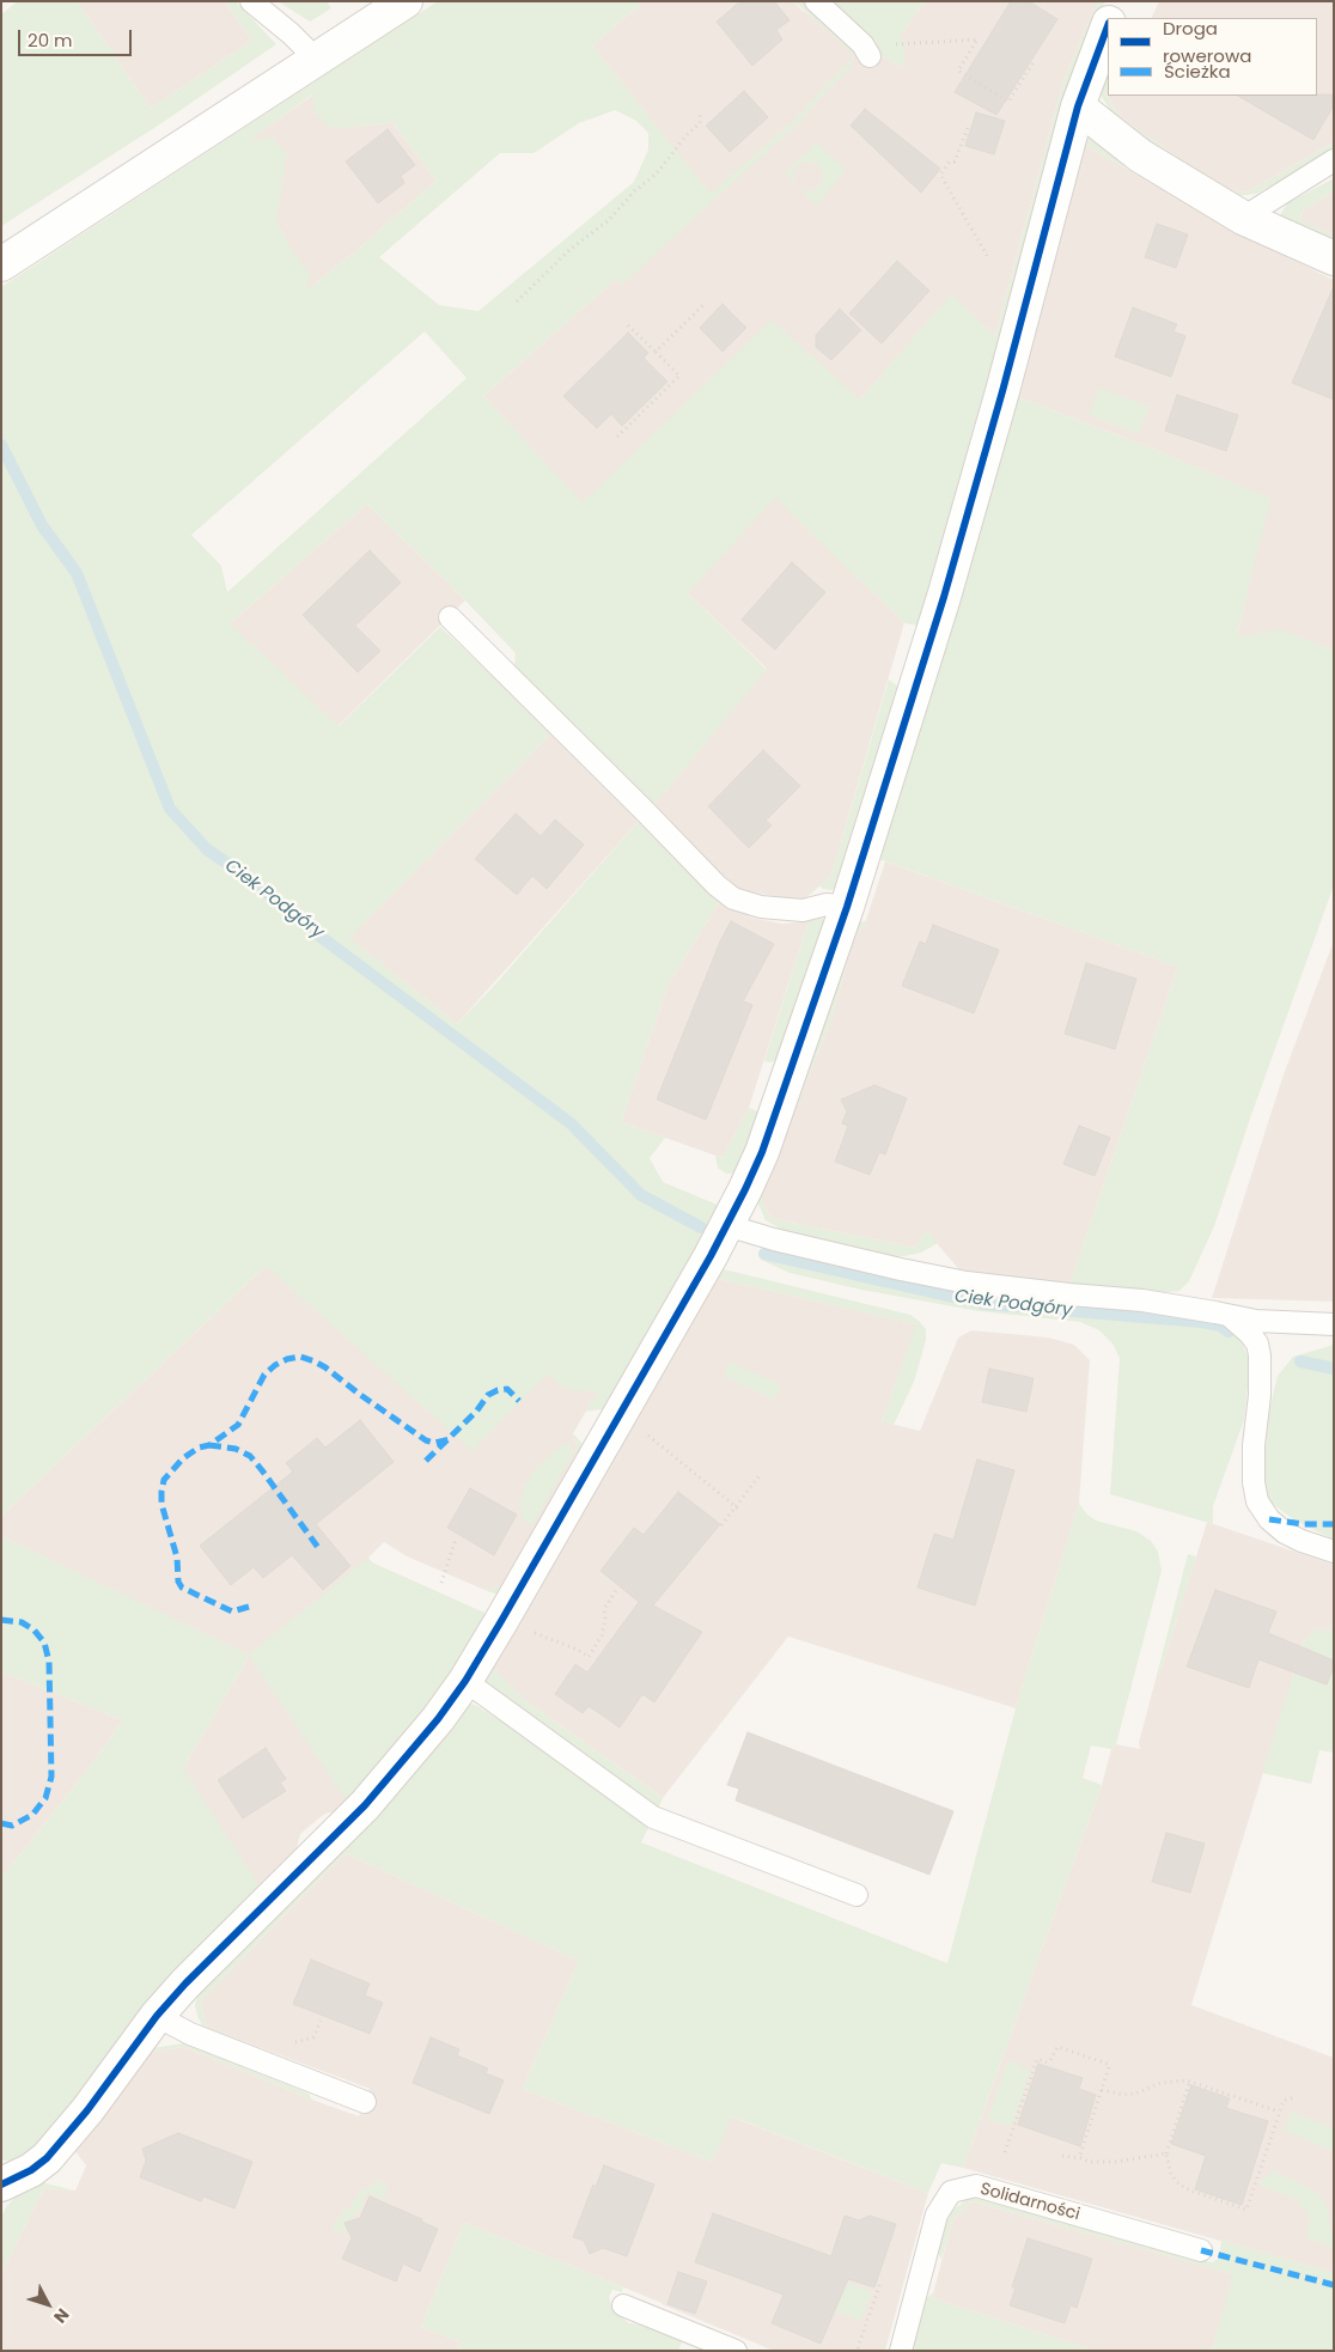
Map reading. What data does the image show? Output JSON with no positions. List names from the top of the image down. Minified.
{"streets":{"lane":["Solidarności"]},"water":["Ciek Podgóry"],"legend":["Droga rowerowa","Ścieżka"],"scale_bar":"20 m","north":"bottom right"}
